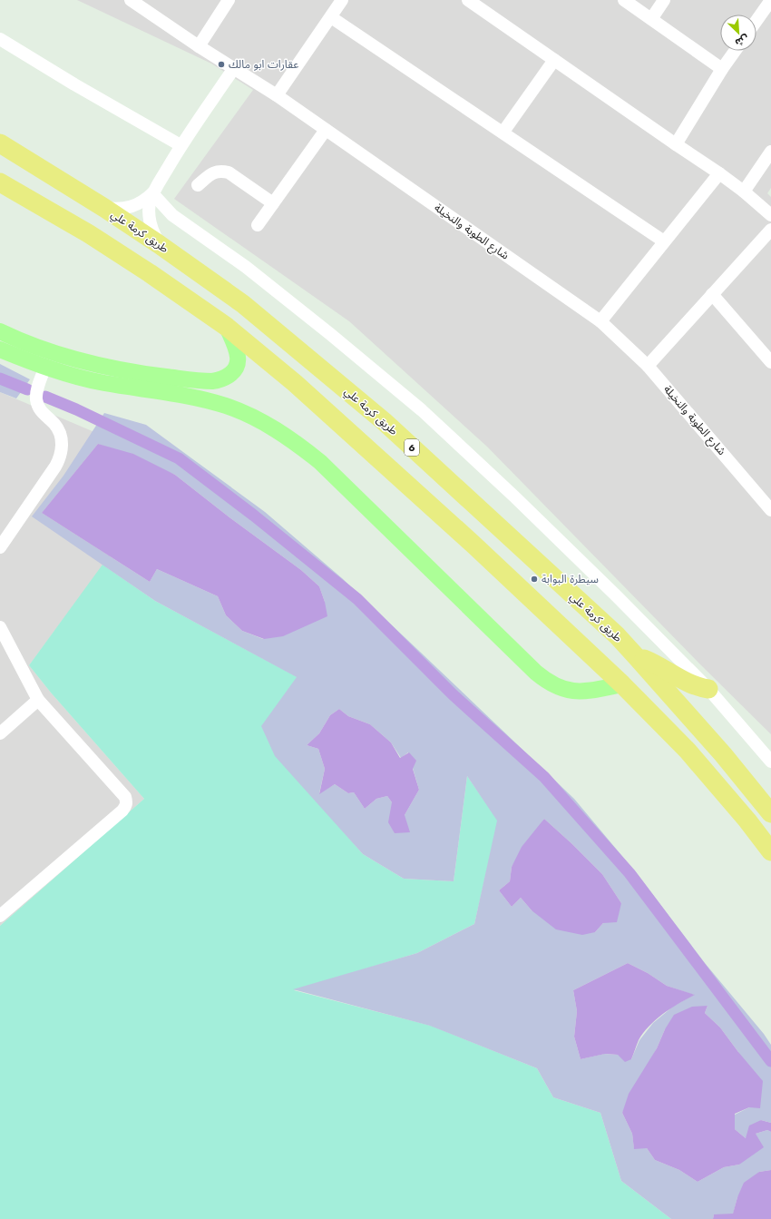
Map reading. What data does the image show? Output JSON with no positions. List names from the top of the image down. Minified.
{"streets":{"highway":["طريق كرمة علي","6"],"street":["شارع الطوبة والنخيلة"]},"places":["عقارات ابو مالك","سيطرة البوابة"],"north":"bottom right"}
